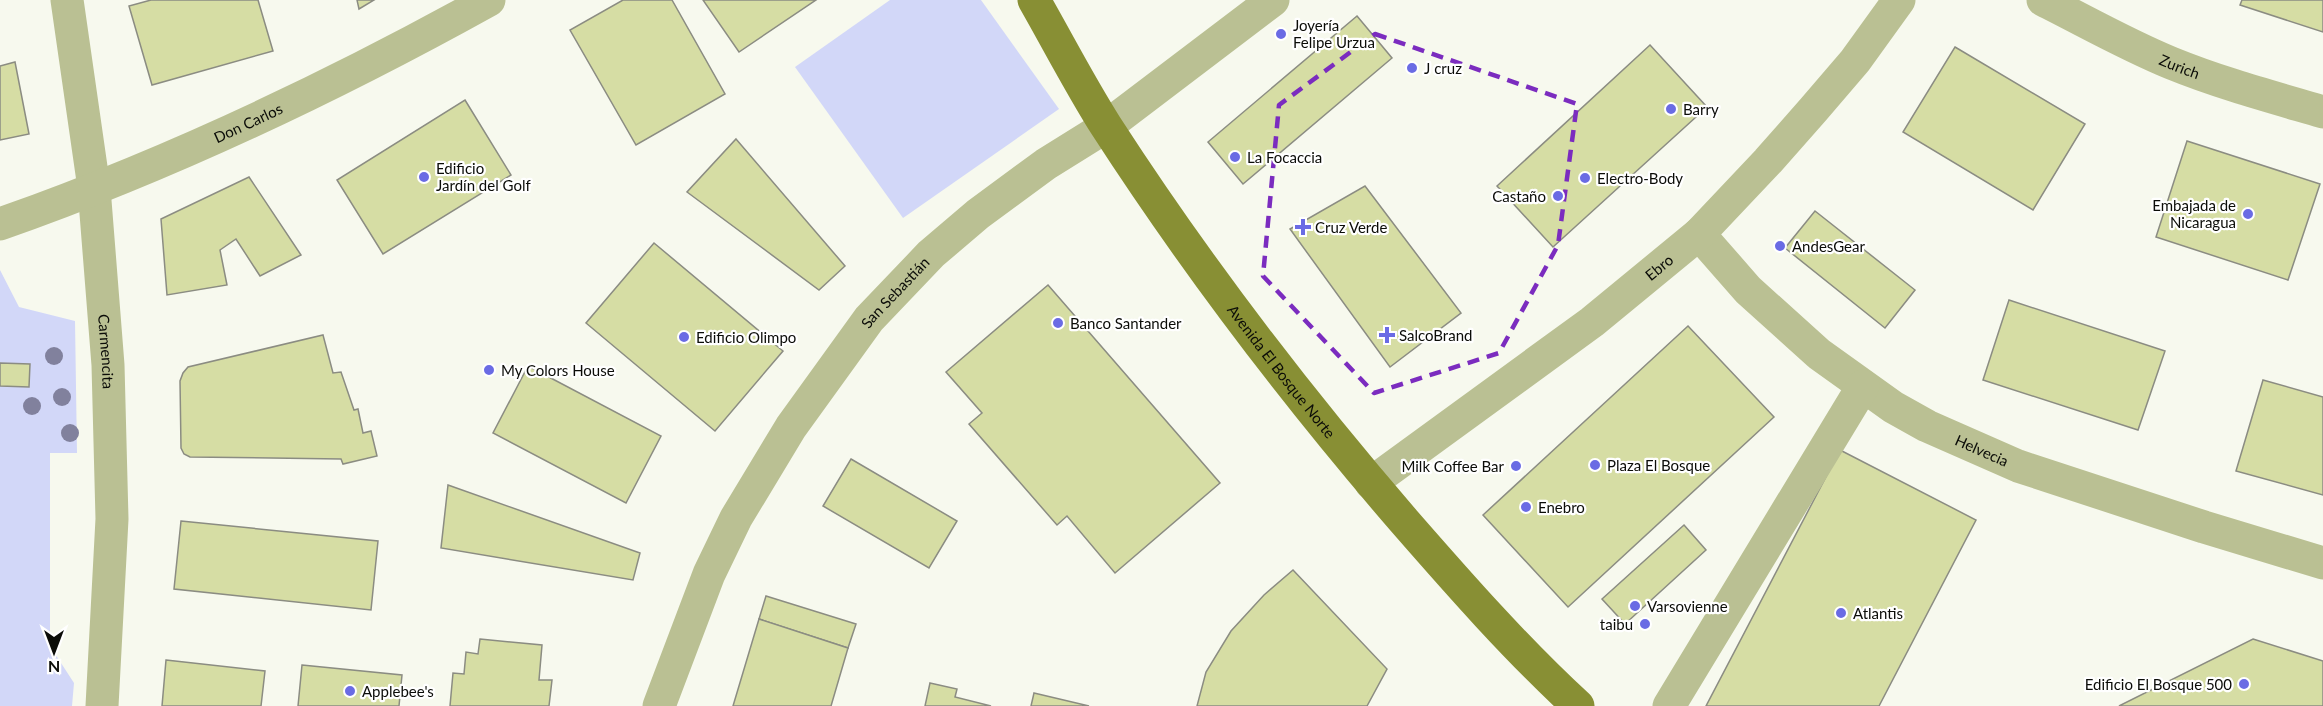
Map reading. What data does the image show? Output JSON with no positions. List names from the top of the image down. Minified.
{"streets":{"main road":["Avenida El Bosque Norte"],"street":["Zurich","Don Carlos","Ebro","San Sebastián","Carmencita","Helvecia"]},"crossings":[["Don Carlos","Carmencita"],["Ebro","Avenida El Bosque Norte"],["Ebro","Helvecia"],["San Sebastián","Avenida El Bosque Norte"]],"places":{"other":["Joyería Felipe Urzua","J cruz","Barry","La Focaccia","Edificio Jardín del Golf","Electro-Body","Castaño","Embajada de Nicaragua","AndesGear","Banco Santander","Edificio Olimpo","My Colors House","Plaza El Bosque","Milk Coffee Bar","Enebro","Varsovienne","Atlantis","taibu","Edificio El Bosque 500","Applebee's"],"health":["Cruz Verde","SalcoBrand"]},"north":"bottom"}
